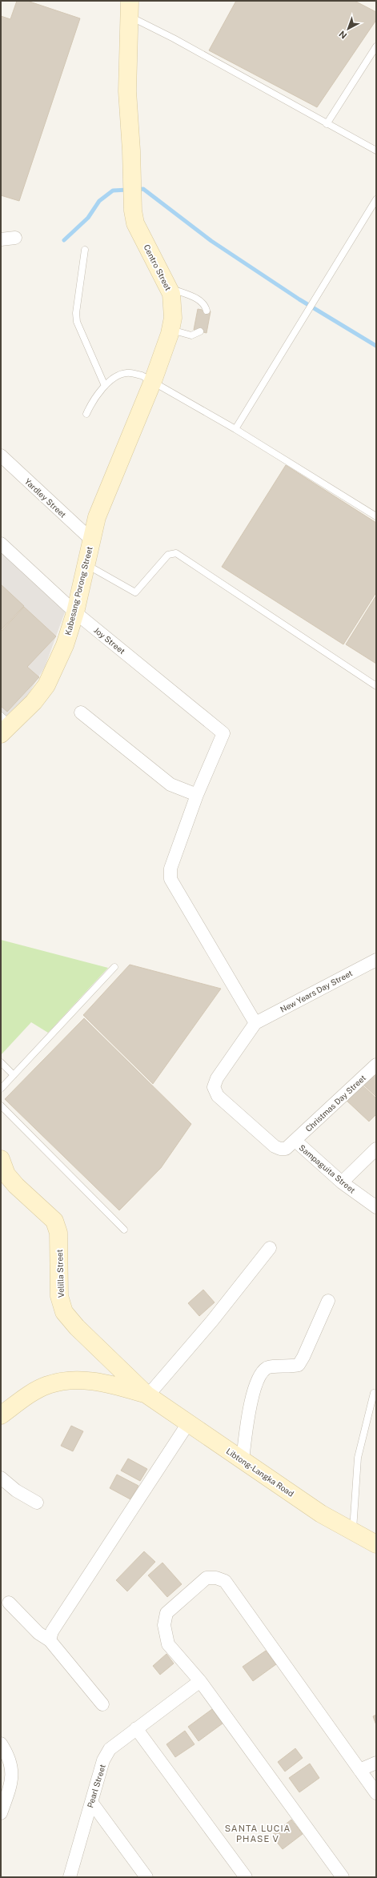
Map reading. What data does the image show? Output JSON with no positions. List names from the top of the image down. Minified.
{"streets":{"main road":["Centro Street","Kabesang Porong Street","Velilla Street","Libtong-Langka Road"],"street":["Yardley Street","Joy Street","New Years Day Street","Christmas Day Street","Sampaguita Street","Pearl Street"]},"crossings":[["Centro Street","Yardley Street"],["Centro Street","Kabesang Porong Street"],["Yardley Street","Kabesang Porong Street"],["Kabesang Porong Street","Joy Street"],["New Years Day Street","Christmas Day Street"],["Christmas Day Street","Sampaguita Street"],["Velilla Street","Libtong-Langka Road"]],"districts":["SANTA LUCIA PHASE V"],"north":"bottom left"}
